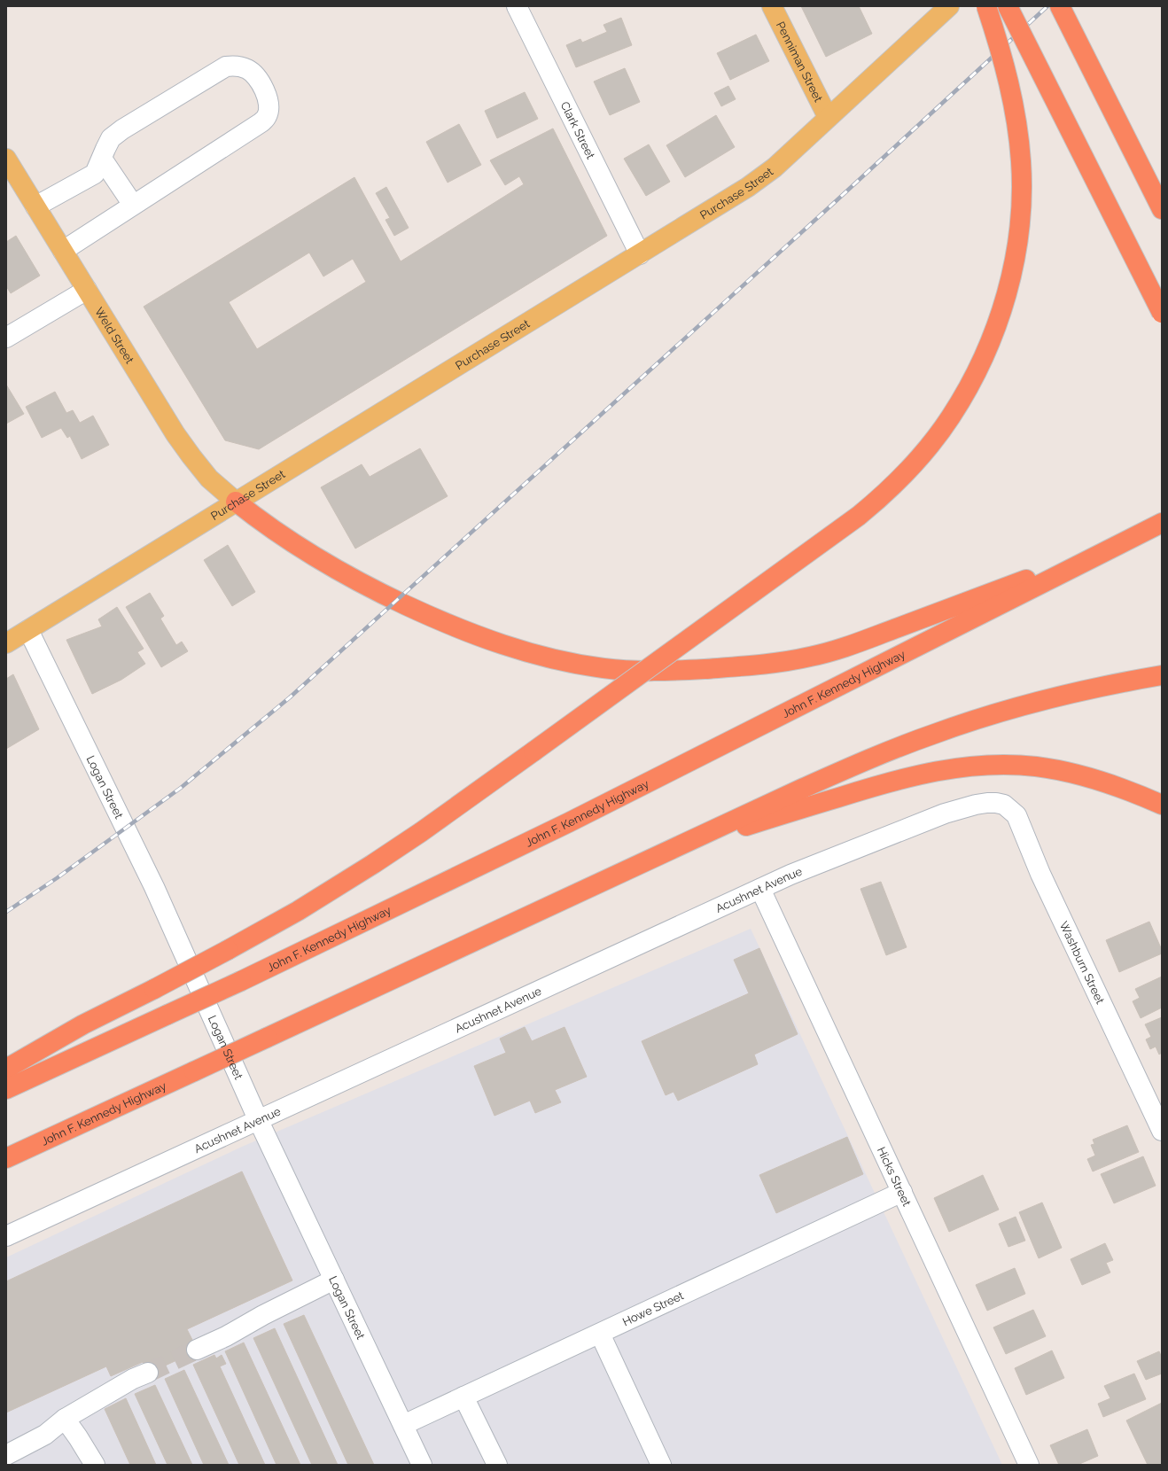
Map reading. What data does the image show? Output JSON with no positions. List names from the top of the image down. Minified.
{"streets":{"highway":["John F. Kennedy Highway"],"main road":["Penniman Street","Purchase Street","Weld Street"],"street":["Clark Street","Logan Street","Acushnet Avenue","Washburn Street","Hicks Street","Howe Street"]},"crossings":[["Penniman Street","Purchase Street"],["Clark Street","Purchase Street"],["Purchase Street","Weld Street"],["Purchase Street","Logan Street"],["Logan Street","Acushnet Avenue"],["Logan Street","Howe Street"],["Acushnet Avenue","Washburn Street"],["Acushnet Avenue","Hicks Street"],["Hicks Street","Howe Street"]]}
